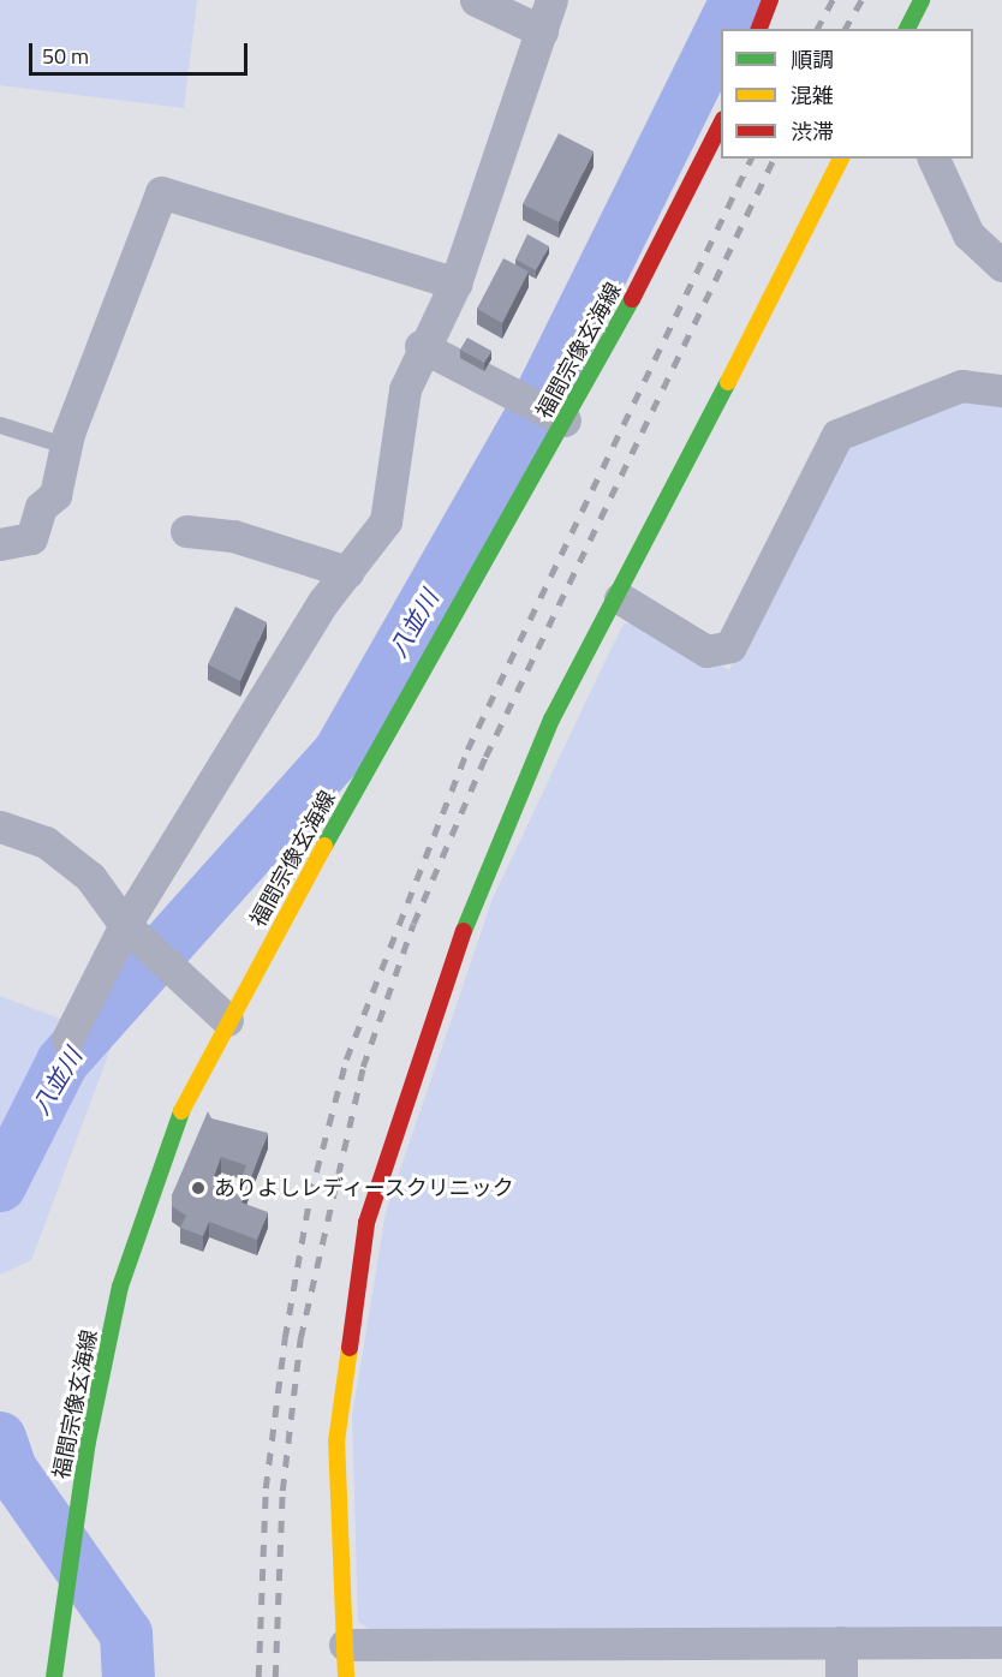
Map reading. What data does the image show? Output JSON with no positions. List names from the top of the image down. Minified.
{"streets":{"main road":["福間宗像玄海線"]},"water":["八並川"],"places":["ありよしレディースクリニック"],"legend":["順調","混雑","渋滞"],"scale_bar":"50 m"}
